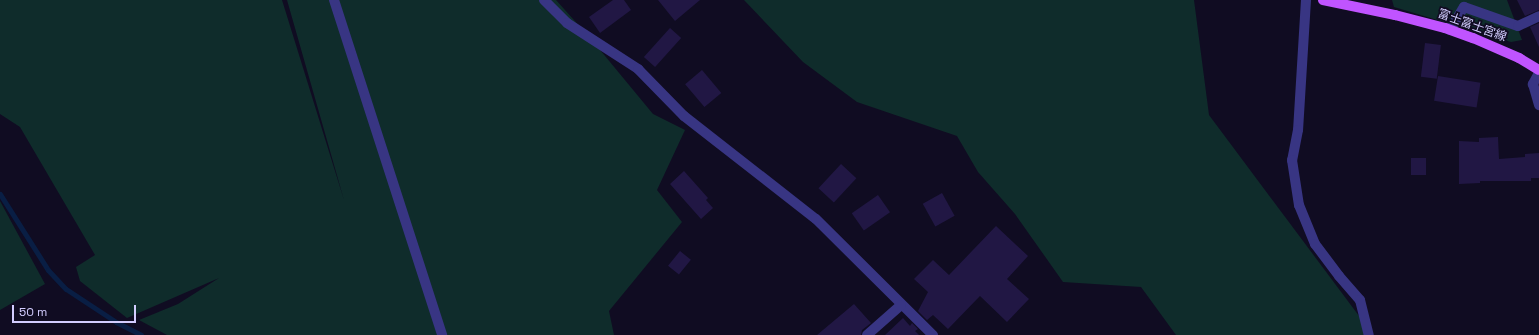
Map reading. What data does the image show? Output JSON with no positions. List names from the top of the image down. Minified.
{"streets":{"main road":["富士富士宮線"]},"scale_bar":"50 m"}
